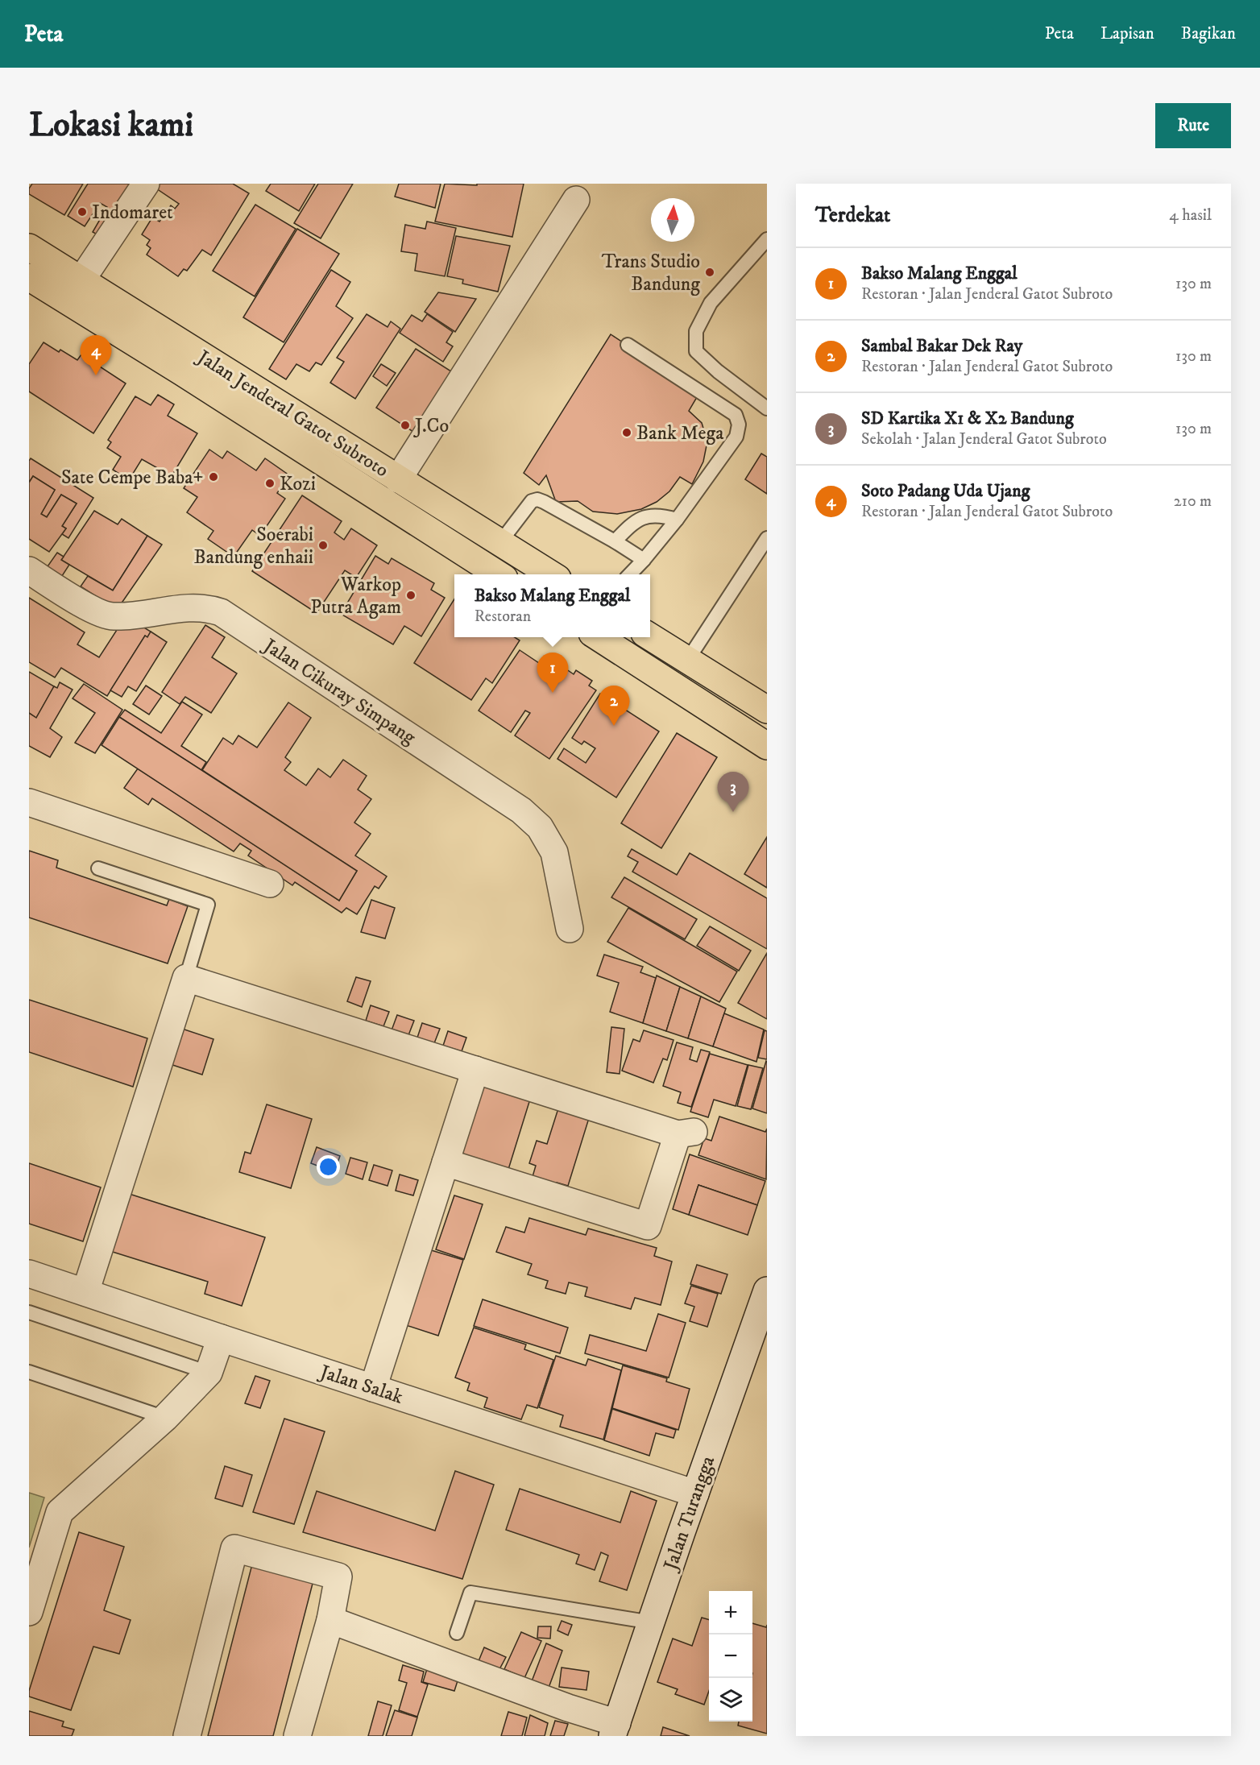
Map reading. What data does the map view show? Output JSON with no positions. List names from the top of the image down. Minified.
{"streets":{"main road":["Jalan Jenderal Gatot Subroto"],"street":["Jalan Cikuray Simpang","Jalan Salak","Jalan Turangga"]},"crossings":[["Jalan Salak","Jalan Turangga"]],"places":["Indomaret","Trans Studio Bandung","J.Co","Bank Mega","Sate Cempe Baba+","Kozi","Soerabi Bandung enhaii","Warkop Putra Agam"],"north":"top","page":{"header":"Peta","nav":["Peta","Lapisan","Bagikan"],"buttons":"Rute","title":"Lokasi kami","heading":["Terdekat","4 hasil"],"list":[{"mark":"1","name":"Bakso Malang Enggal","note":"Restoran · Jalan Jenderal Gatot Subroto","value":"130 m"},{"mark":"2","name":"Sambal Bakar Dek Ray","note":"Restoran · Jalan Jenderal Gatot Subroto","value":"130 m"},{"mark":"3","name":"SD Kartika X1 & X2 Bandung","note":"Sekolah · Jalan Jenderal Gatot Subroto","value":"130 m"},{"mark":"4","name":"Soto Padang Uda Ujang","note":"Restoran · Jalan Jenderal Gatot Subroto","value":"210 m"}],"pins":["4","1","2","3"],"popup":["Bakso Malang Enggal","Restoran"],"map_buttons":["+","−"]}}
